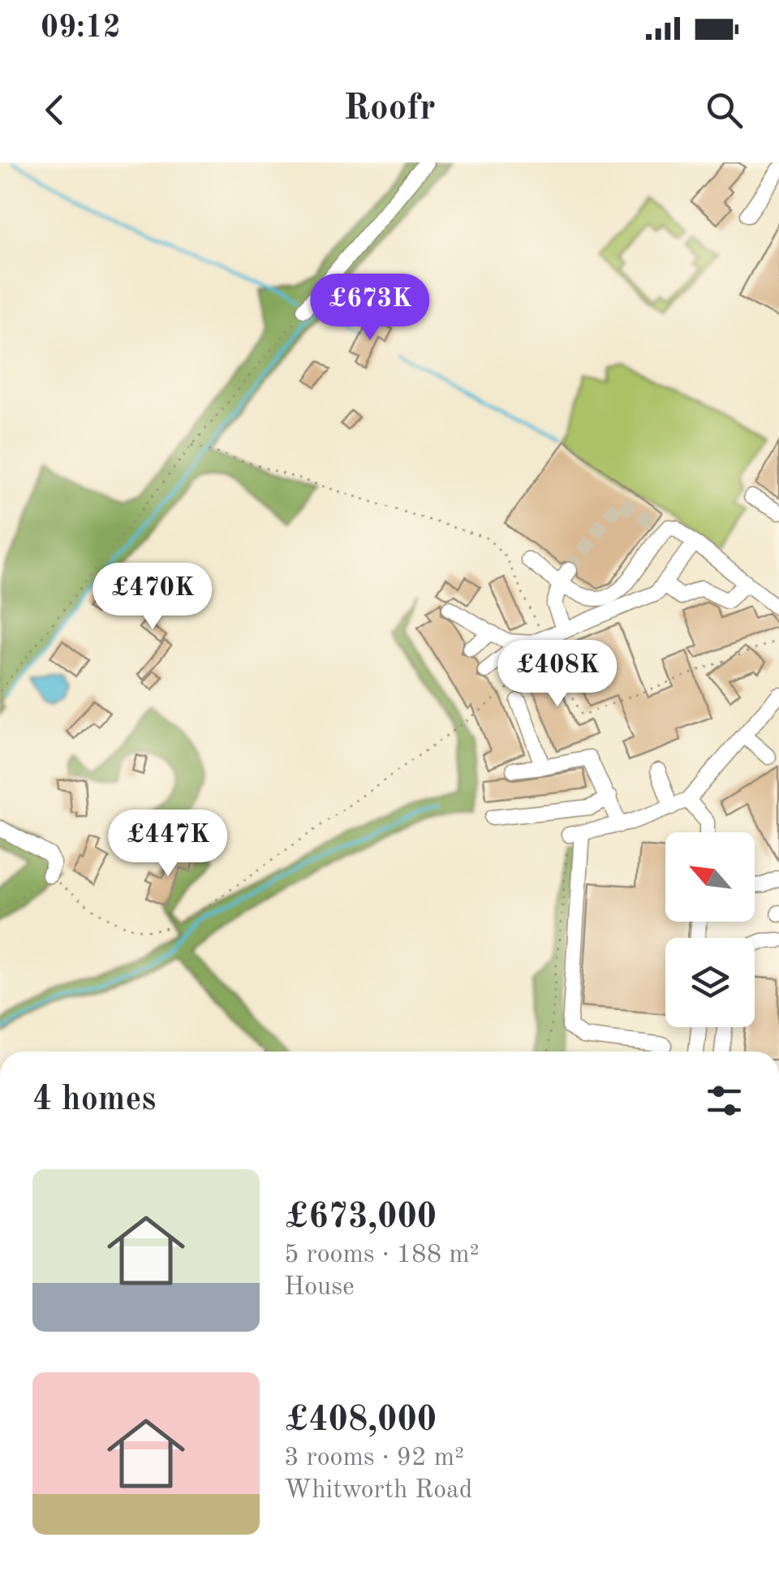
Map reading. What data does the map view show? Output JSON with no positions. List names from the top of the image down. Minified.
{"north":"top left","page":{"status":"09:12","header":"Roofr","price":["£673K","£470K","£408K","£447K"],"heading":"4 homes","list":[{"name":"£673,000","note":"5 rooms · 188 m² · House"},{"name":"£408,000","note":"3 rooms · 92 m² · Whitworth Road"}]}}
